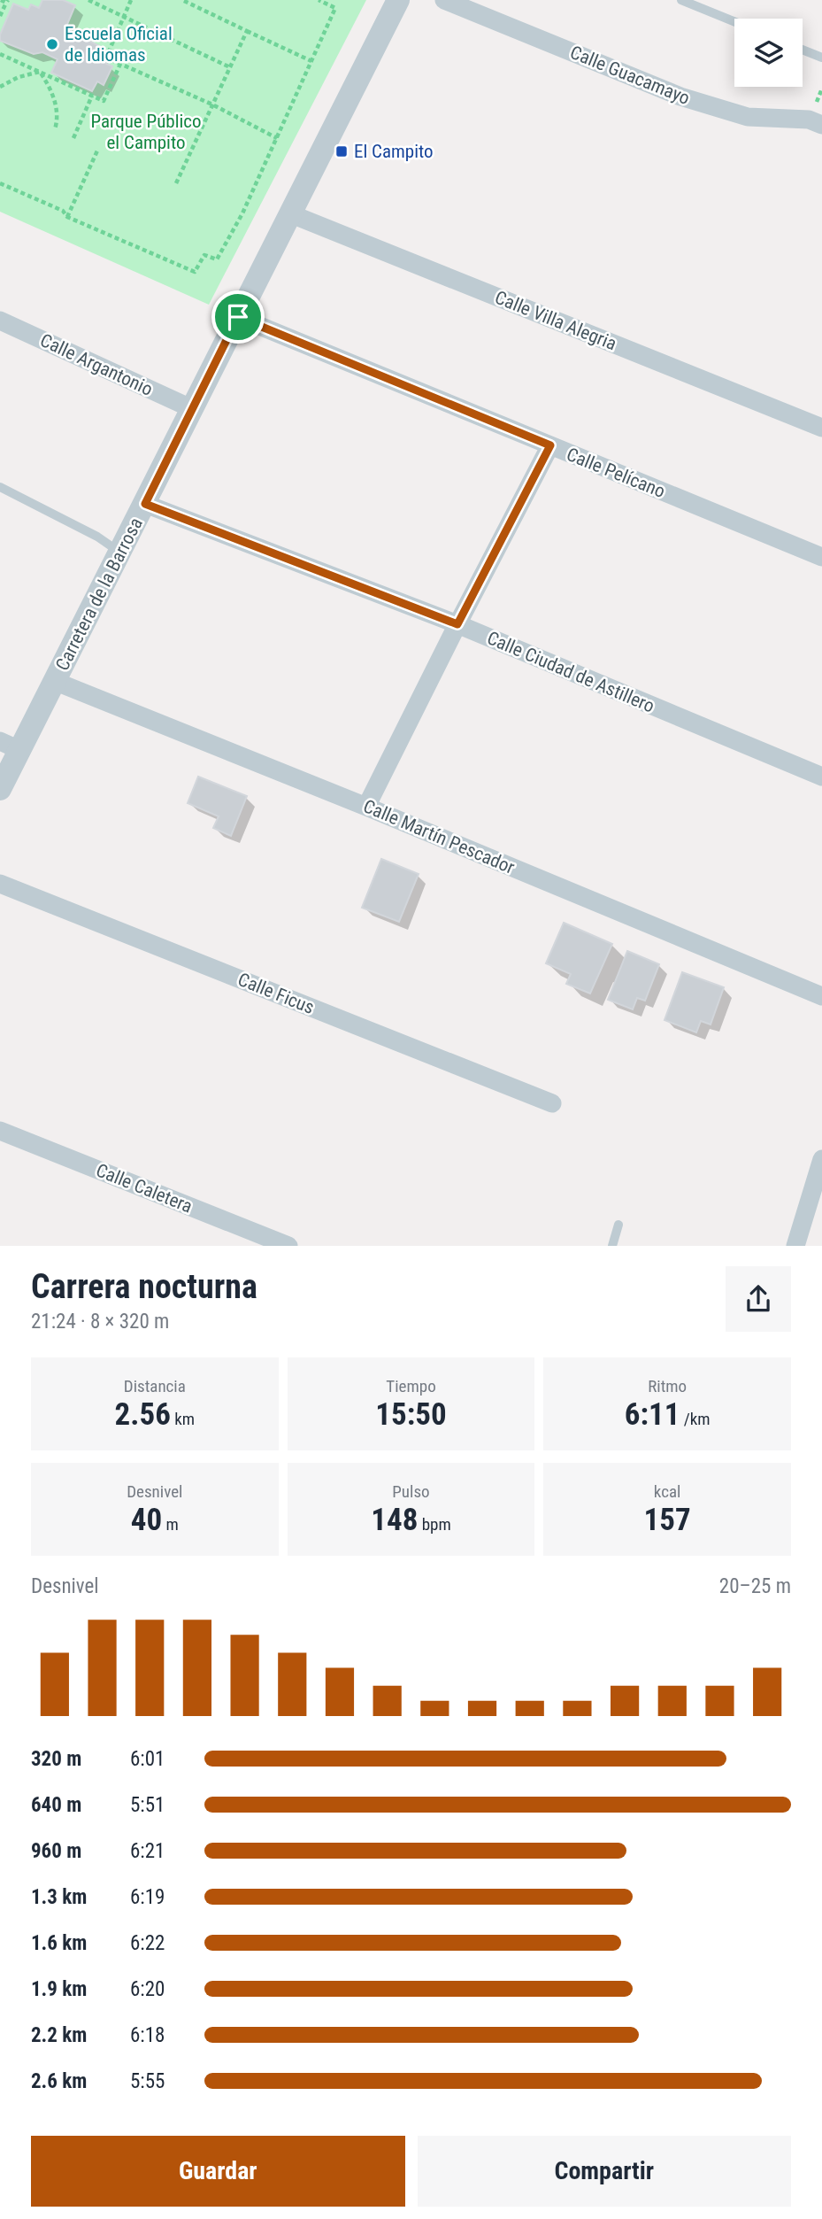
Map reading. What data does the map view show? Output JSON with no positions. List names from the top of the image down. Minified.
{"streets":{"street":["Calle Guacamayo","Calle Villa Alegria","Calle Argantonio","Calle Pelícano","Carretera de la Barrosa","Calle Ciudad de Astillero","Calle Martín Pescador","Calle Ficus","Calle Caletera"]},"crossings":[["Calle Villa Alegria","Carretera de la Barrosa"],["Calle Argantonio","Carretera de la Barrosa"],["Calle Pelícano","Carretera de la Barrosa"],["Carretera de la Barrosa","Calle Ciudad de Astillero"],["Carretera de la Barrosa","Calle Martín Pescador"]],"parks":["Parque Público el Campito"],"places":{"other":["Escuela Oficial de Idiomas"],"transit":["El Campito"]},"page":{"heading":["Carrera nocturna","21:24 · 8 × 320 m"],"stats":[["Distancia","2.56 km"],["Tiempo","15:50"],["Ritmo","6:11 /km"],["Desnivel","40 m"],["Pulso","148 bpm"],["kcal","157"]],"chart":["Desnivel","20–25 m"],"list":[{"name":"320 m","note":"6:01"},{"name":"640 m","note":"5:51"},{"name":"960 m","note":"6:21"},{"name":"1.3 km","note":"6:19"},{"name":"1.6 km","note":"6:22"},{"name":"1.9 km","note":"6:20"},{"name":"2.2 km","note":"6:18"},{"name":"2.6 km","note":"5:55"}],"buttons":["Guardar","Compartir"]}}
